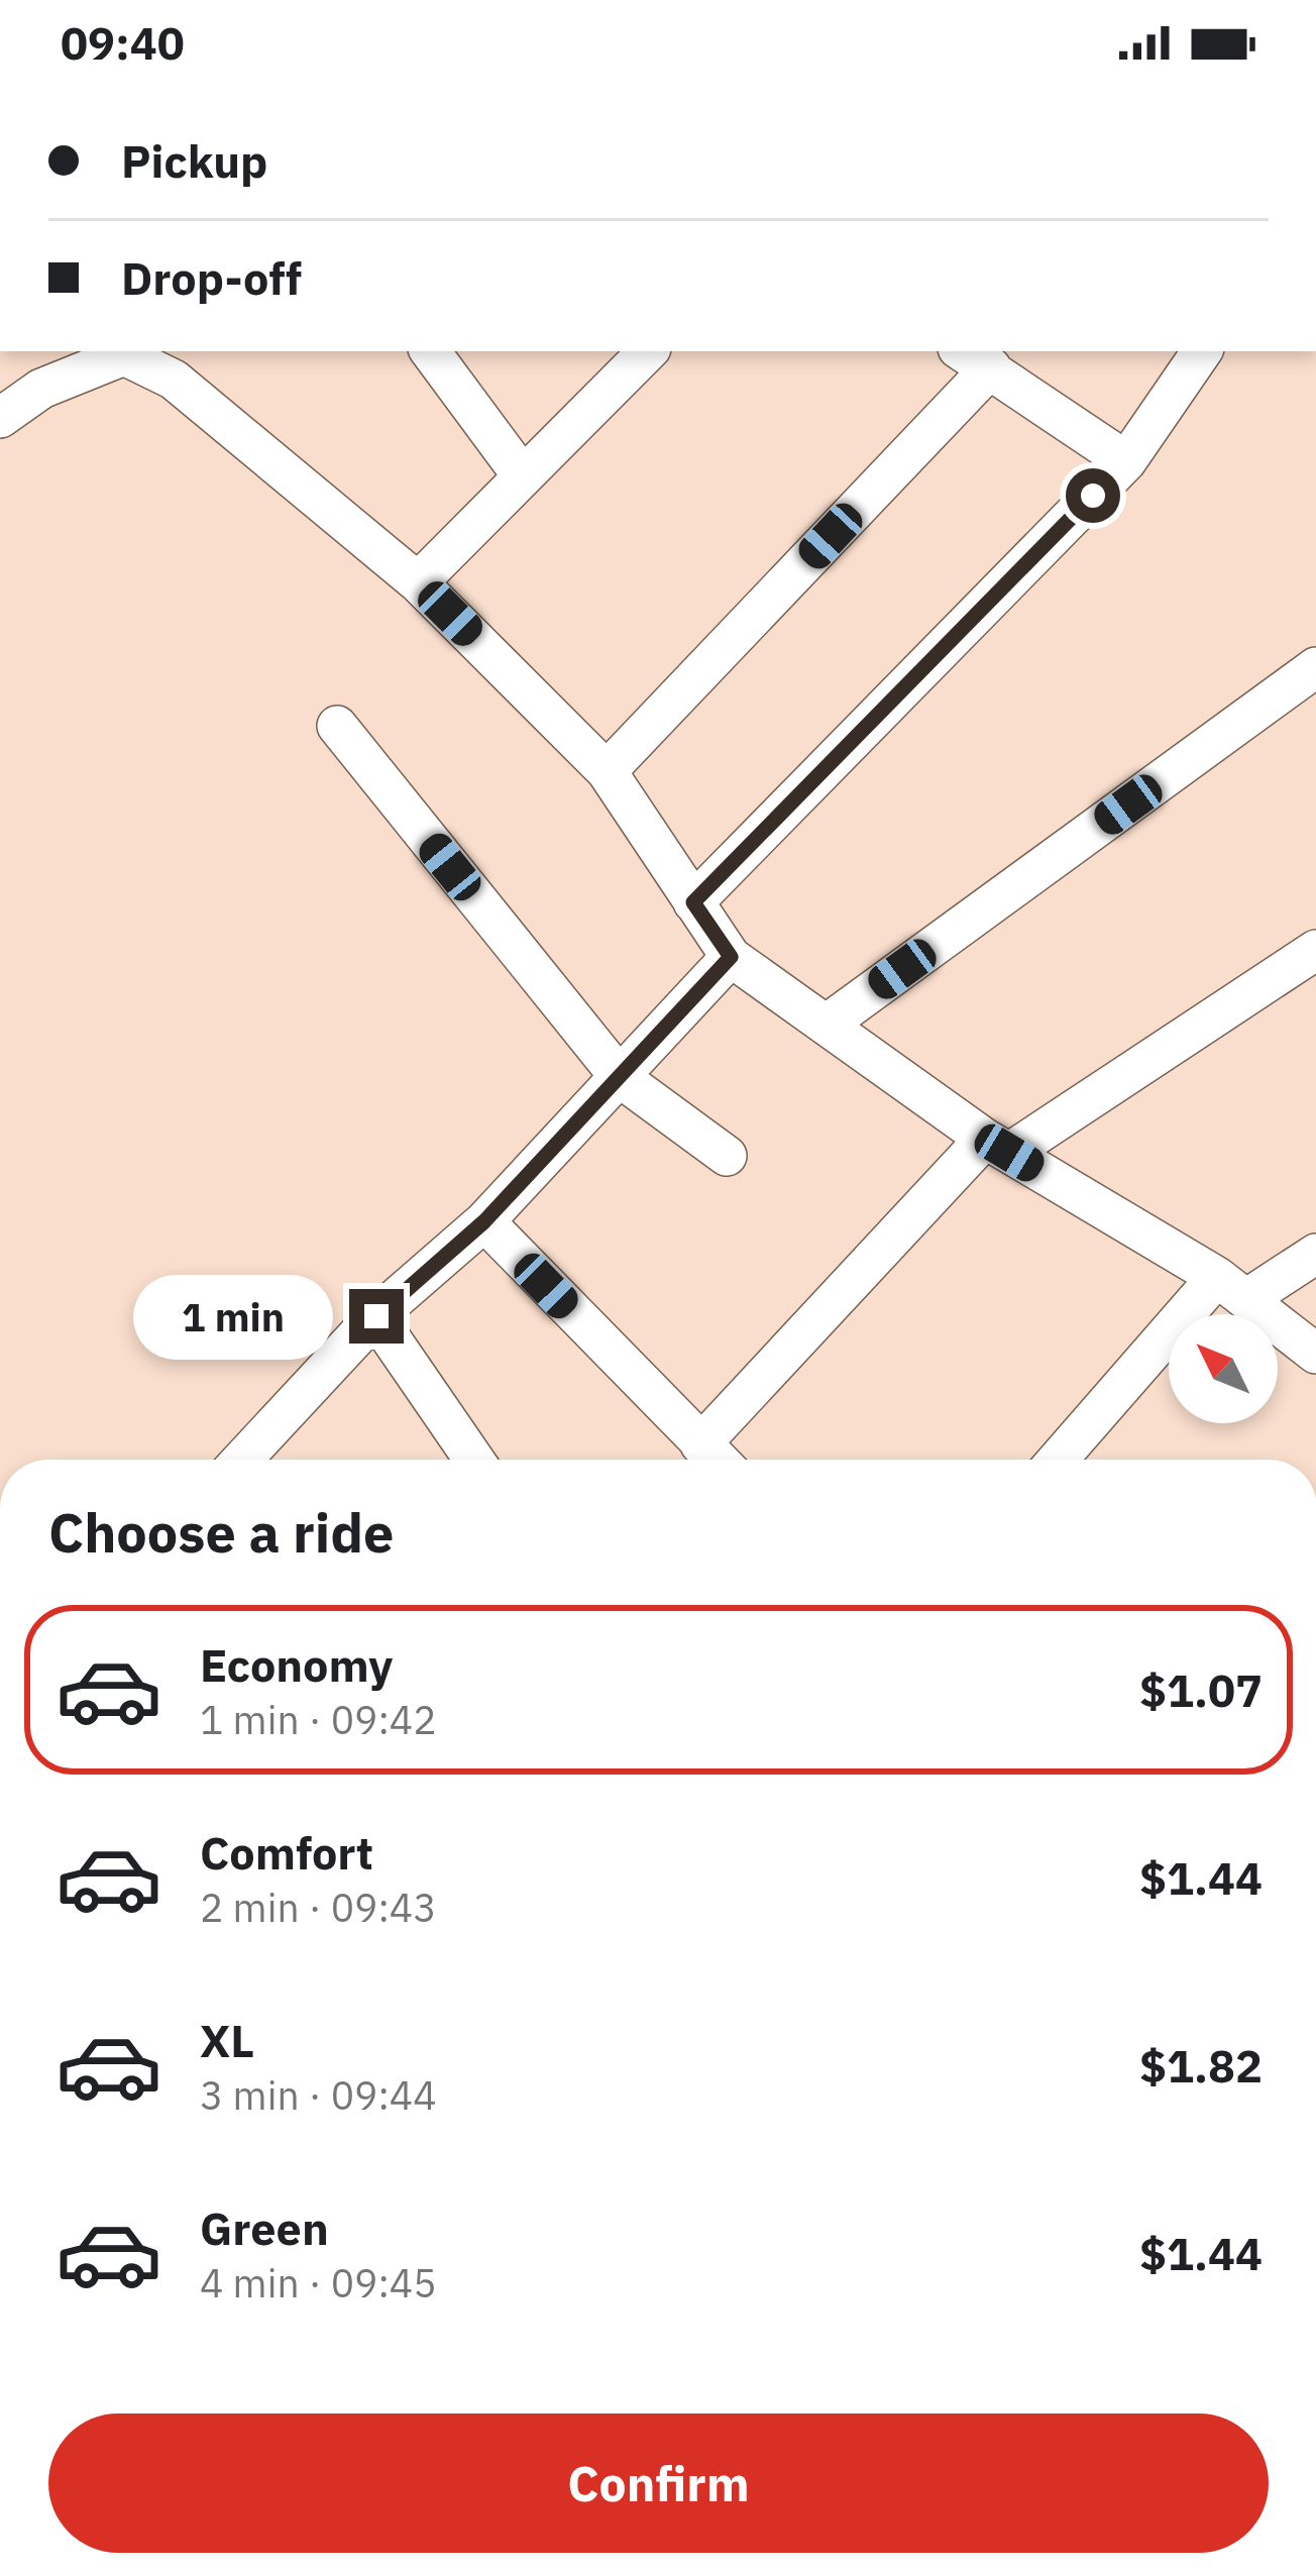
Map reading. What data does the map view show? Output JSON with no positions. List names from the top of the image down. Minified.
{"north":"top left","page":{"status":"09:40","banner":["Pickup","Drop-off"],"bubble":"1 min","heading":"Choose a ride","list":[{"name":"Economy","note":"1 min · 09:42","value":"$1.07"},{"name":"Comfort","note":"2 min · 09:43","value":"$1.44"},{"name":"XL","note":"3 min · 09:44","value":"$1.82"},{"name":"Green","note":"4 min · 09:45","value":"$1.44"}],"buttons":"Confirm"}}
